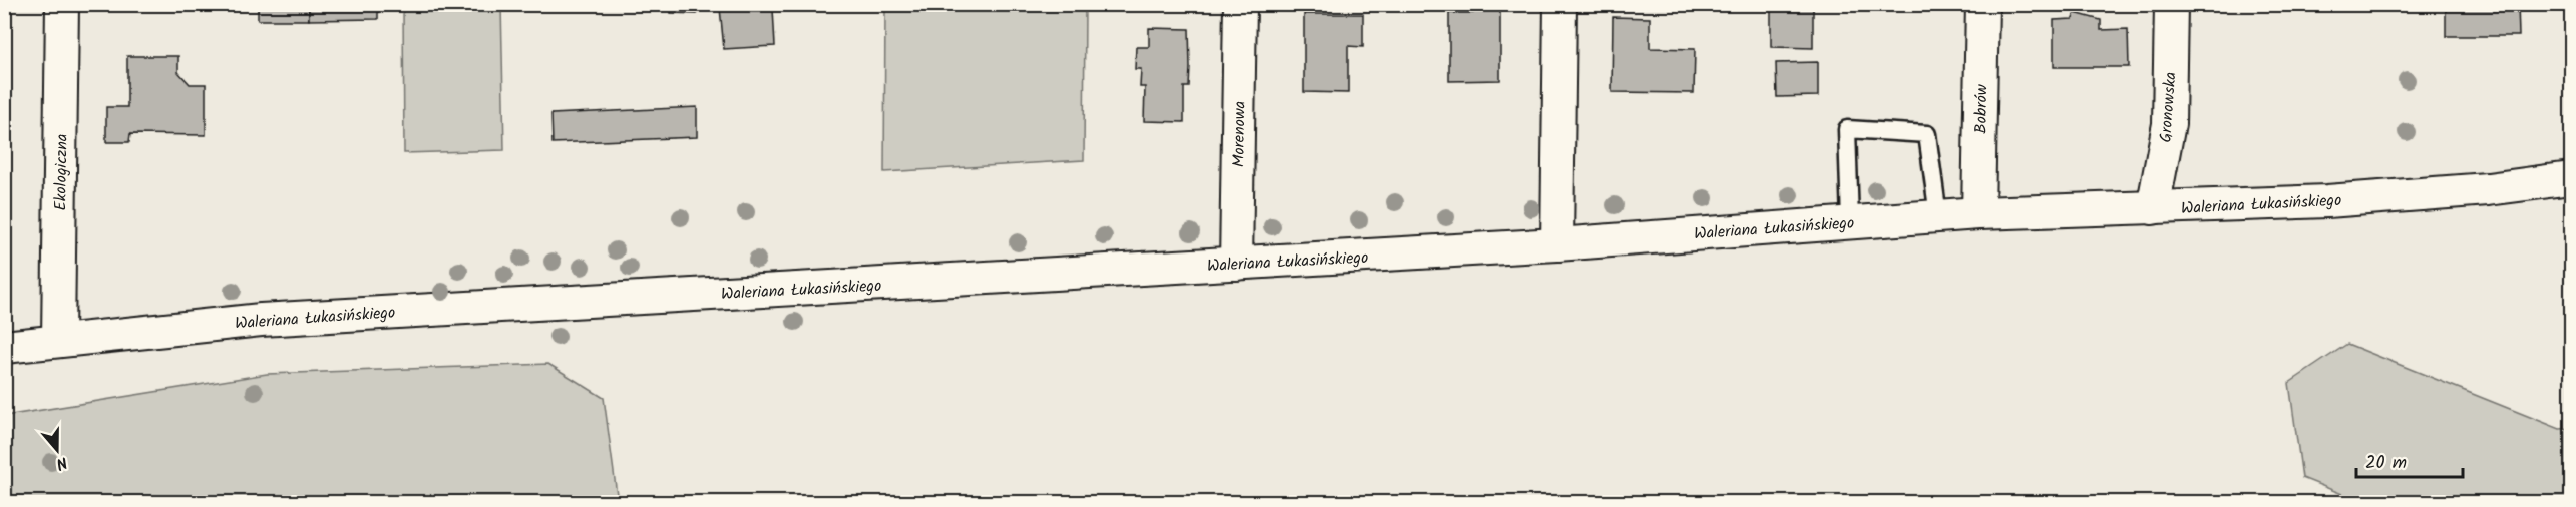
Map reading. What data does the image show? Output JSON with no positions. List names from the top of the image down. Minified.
{"streets":{"street":["Gronowska","Bobrów","Morenowa","Ekologiczna","Waleriana Łukasińskiego"]},"crossings":[["Gronowska","Waleriana Łukasińskiego"],["Bobrów","Waleriana Łukasińskiego"],["Morenowa","Waleriana Łukasińskiego"],["Ekologiczna","Waleriana Łukasińskiego"]],"scale_bar":"20 m","north":"bottom"}
